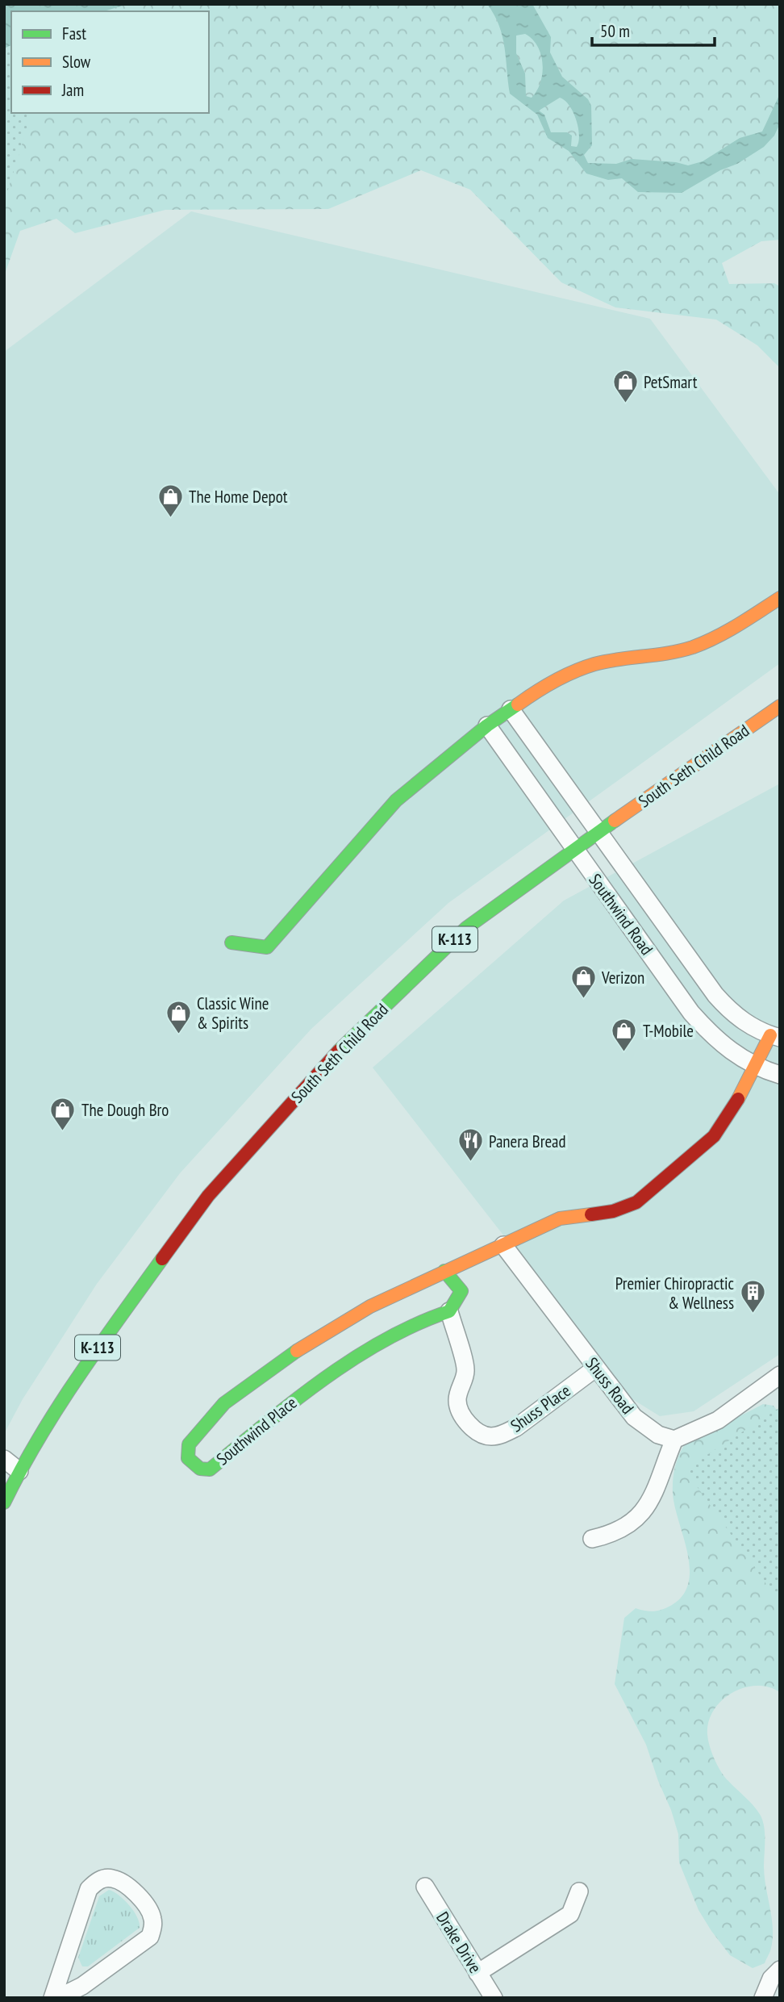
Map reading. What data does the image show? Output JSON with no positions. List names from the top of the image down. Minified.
{"streets":{"street":["South Seth Child Road","Southwind Road","K-113","Shuss Road","Shuss Place","Southwind Place","Drake Drive"]},"crossings":[["South Seth Child Road","Southwind Road"],["Southwind Road","Southwind Place"],["Shuss Road","Shuss Place"],["Shuss Road","Southwind Place"],["Shuss Place","Southwind Place"]],"places":{"shop":["PetSmart","The Home Depot","Verizon","Classic Wine & Spirits","T-Mobile","The Dough Bro"],"restaurant":["Panera Bread"],"building":["Premier Chiropractic & Wellness"]},"legend":["Fast","Slow","Jam"],"scale_bar":"50 m"}
